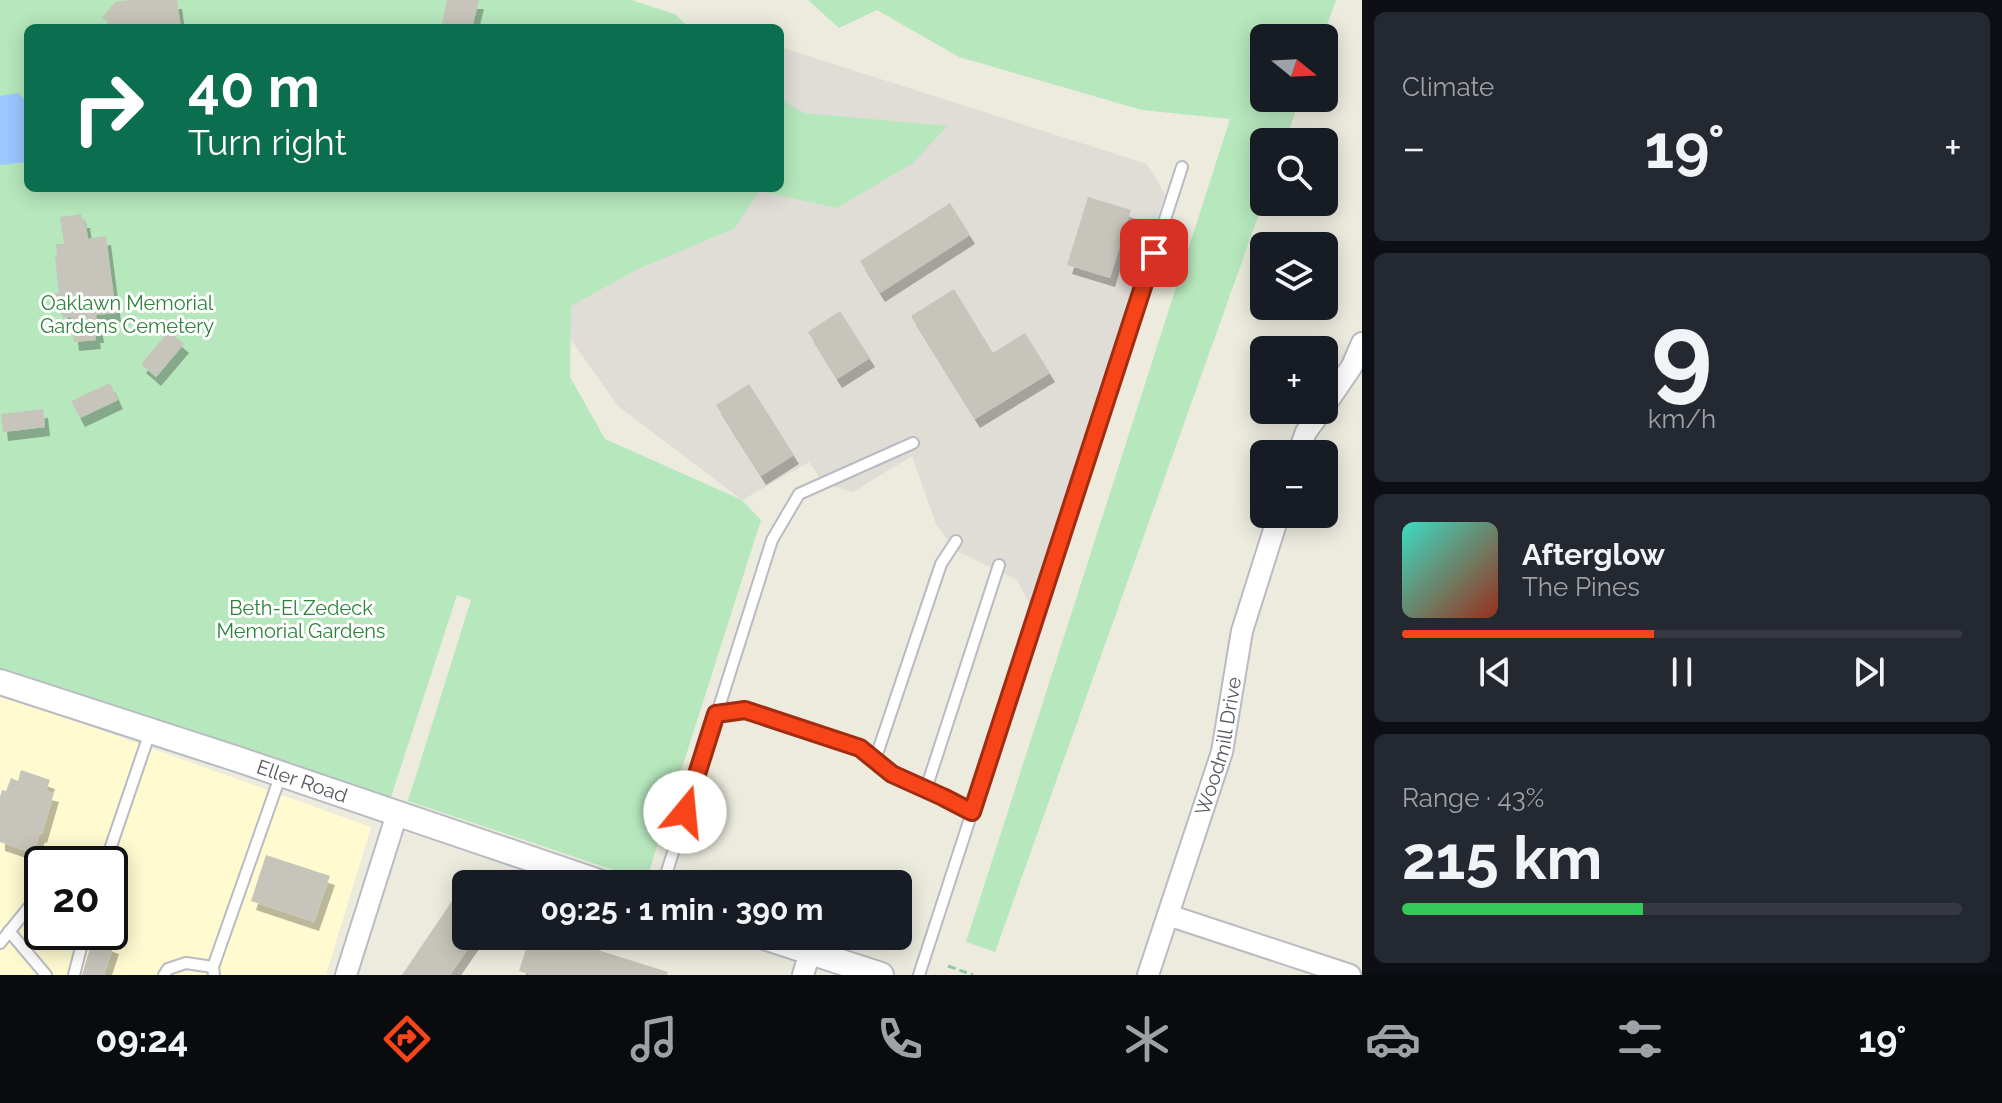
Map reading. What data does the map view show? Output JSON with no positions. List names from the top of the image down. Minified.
{"streets":{"street":["Woodmill Drive","Eller Road"]},"parks":["Oaklawn Memorial Gardens Cemetery","Beth-El Zedeck Memorial Gardens"],"north":"right","page":{"tile":["Climate",["9","km/h"],["Range · 43%","215 km"]],"map_buttons":["+","−"],"turn":["40 m","Turn right"],"heat":["−","19°","+"],"song":["Afterglow","The Pines"],"limit":"20","trip":"09:25 · 1 min · 390 m","tabs":["09:24","19°"]}}
